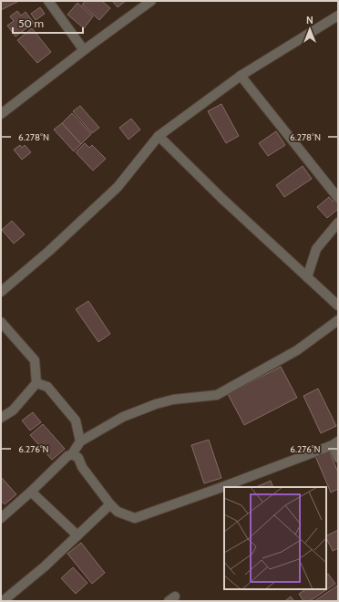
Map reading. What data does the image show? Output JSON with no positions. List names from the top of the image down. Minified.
{"scale_bar":"50 m","north":"top","coordinates":["6.278°N","6.276°N"]}
